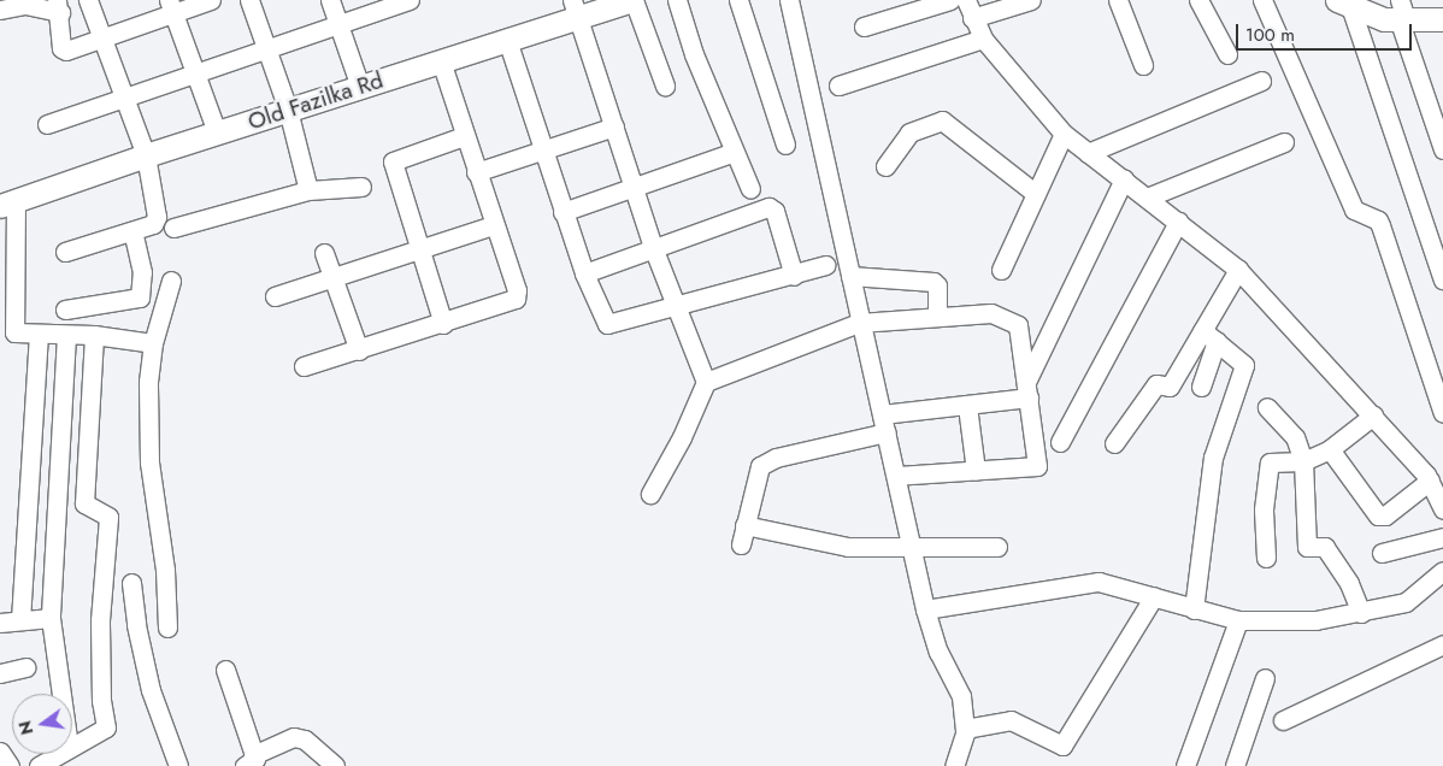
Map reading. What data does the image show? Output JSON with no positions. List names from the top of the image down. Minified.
{"streets":{"main road":["Old Fazilka Rd"]},"scale_bar":"100 m","north":"left"}
